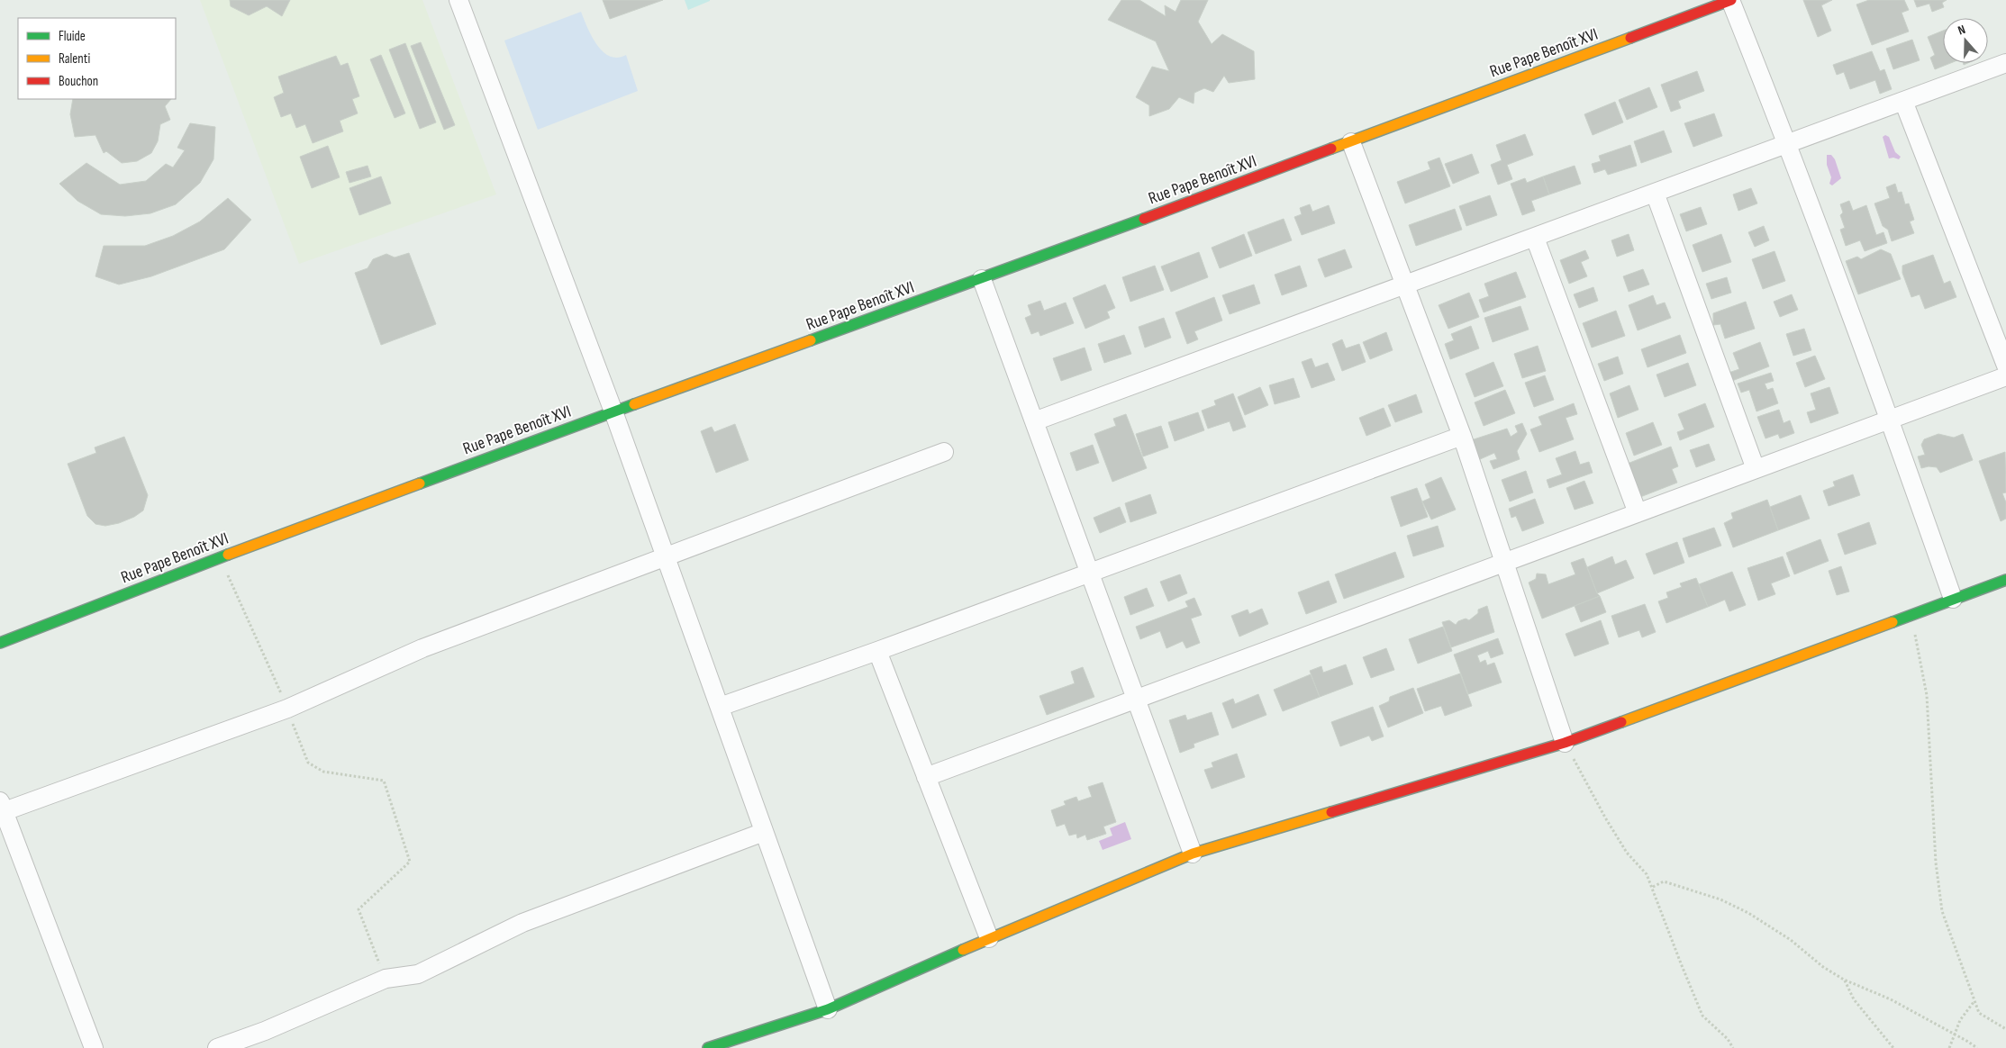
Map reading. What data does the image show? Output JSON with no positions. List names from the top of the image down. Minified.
{"streets":{"street":["Rue Pape Benoît XVI"]},"legend":["Fluide","Ralenti","Bouchon"],"north":"top"}
